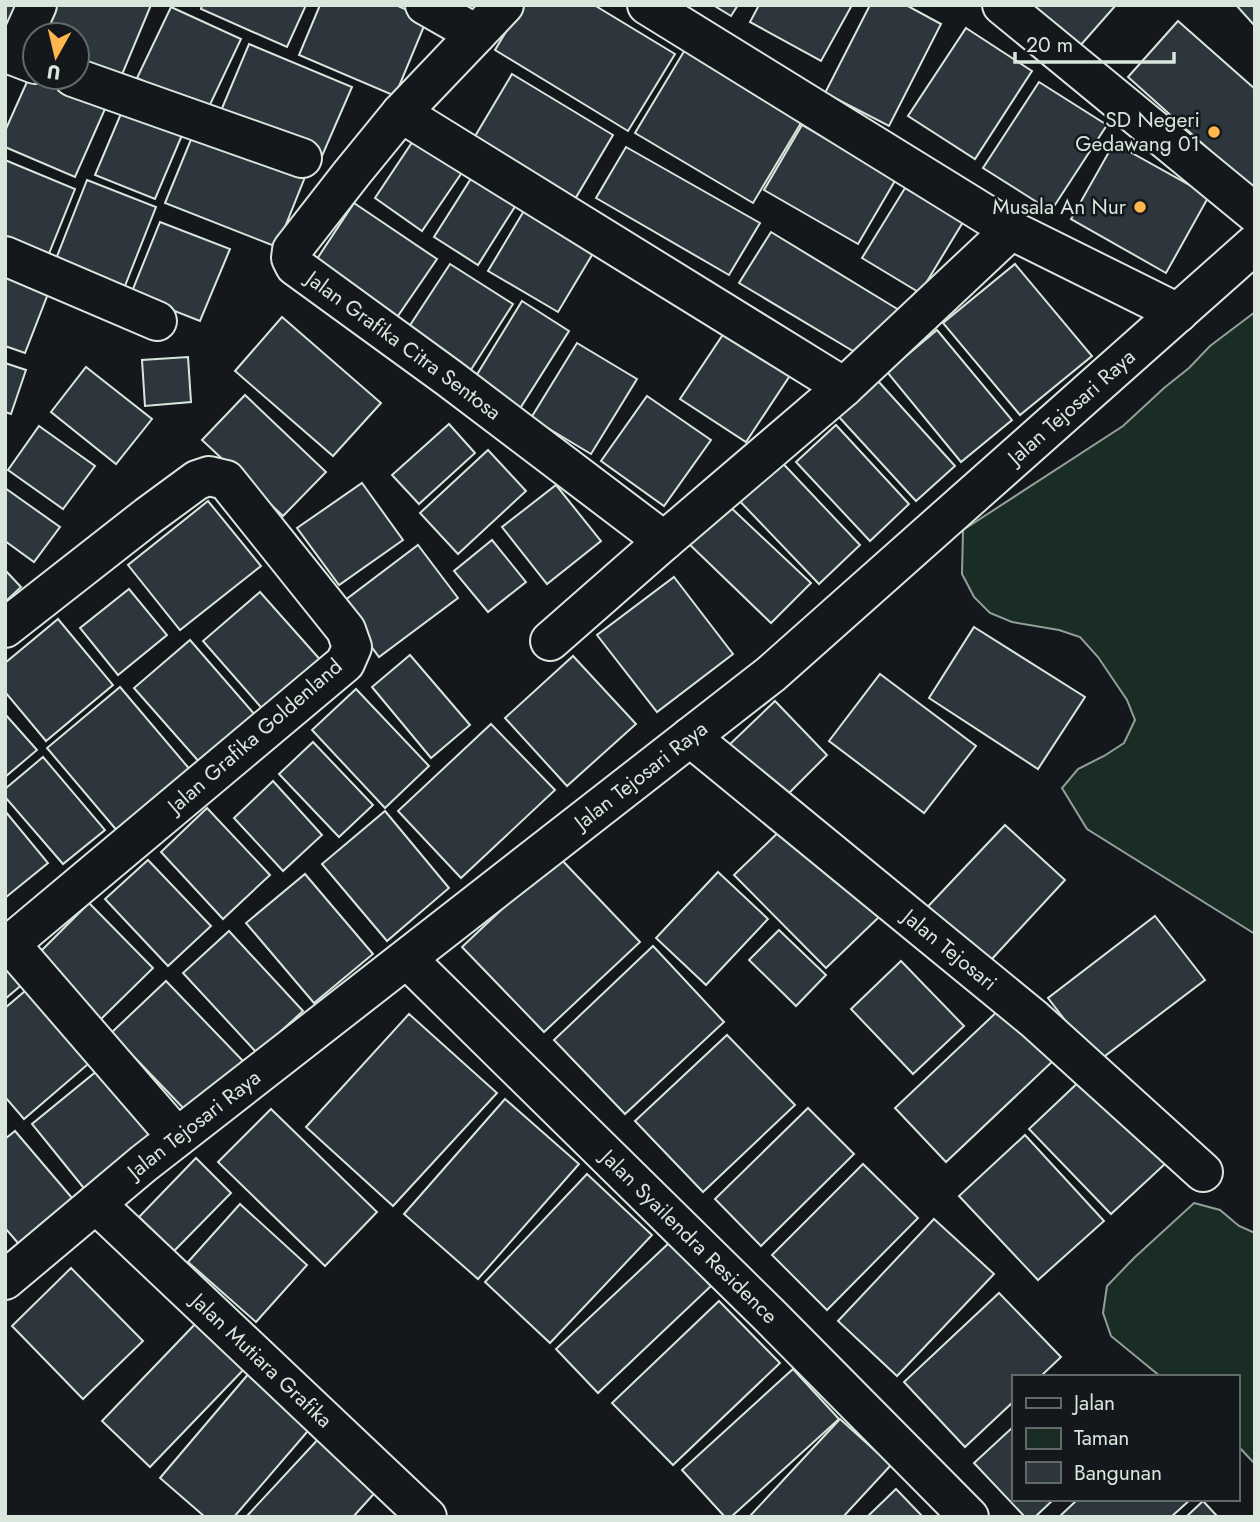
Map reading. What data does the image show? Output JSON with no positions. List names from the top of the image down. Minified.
{"streets":{"street":["Jalan Grafika Citra Sentosa","Jalan Tejosari Raya","Jalan Grafika Goldenland","Jalan Tejosari","Jalan Syailendra Residence","Jalan Mutiara Grafika"]},"crossings":[["Jalan Tejosari Raya","Jalan Grafika Goldenland"],["Jalan Tejosari Raya","Jalan Tejosari"],["Jalan Tejosari Raya","Jalan Syailendra Residence"],["Jalan Tejosari Raya","Jalan Mutiara Grafika"]],"places":["SD Negeri Gedawang 01","Musala An Nur"],"legend":["Jalan","Taman","Bangunan"],"scale_bar":"20 m","north":"bottom"}
